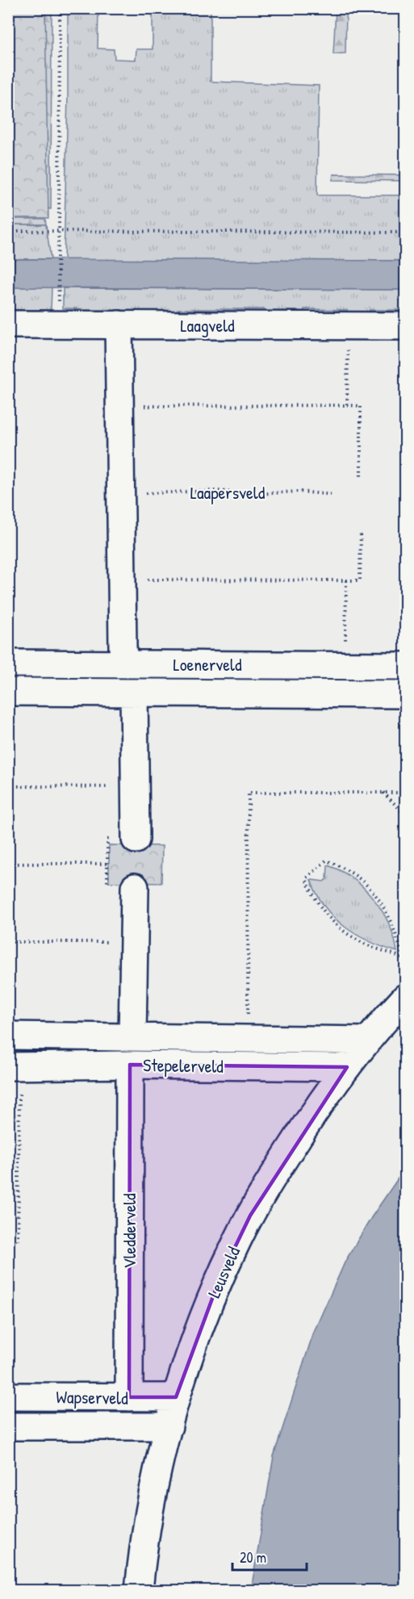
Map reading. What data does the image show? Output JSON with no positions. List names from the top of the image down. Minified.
{"streets":{"street":["Laagveld","Loenerveld","Stepelerveld","Vledderveld","Leusveld","Wapserveld"],"path":["Laapersveld"]},"crossings":[["Stepelerveld","Vledderveld"],["Stepelerveld","Leusveld"],["Vledderveld","Wapserveld"],["Leusveld","Wapserveld"]],"scale_bar":"20 m"}
